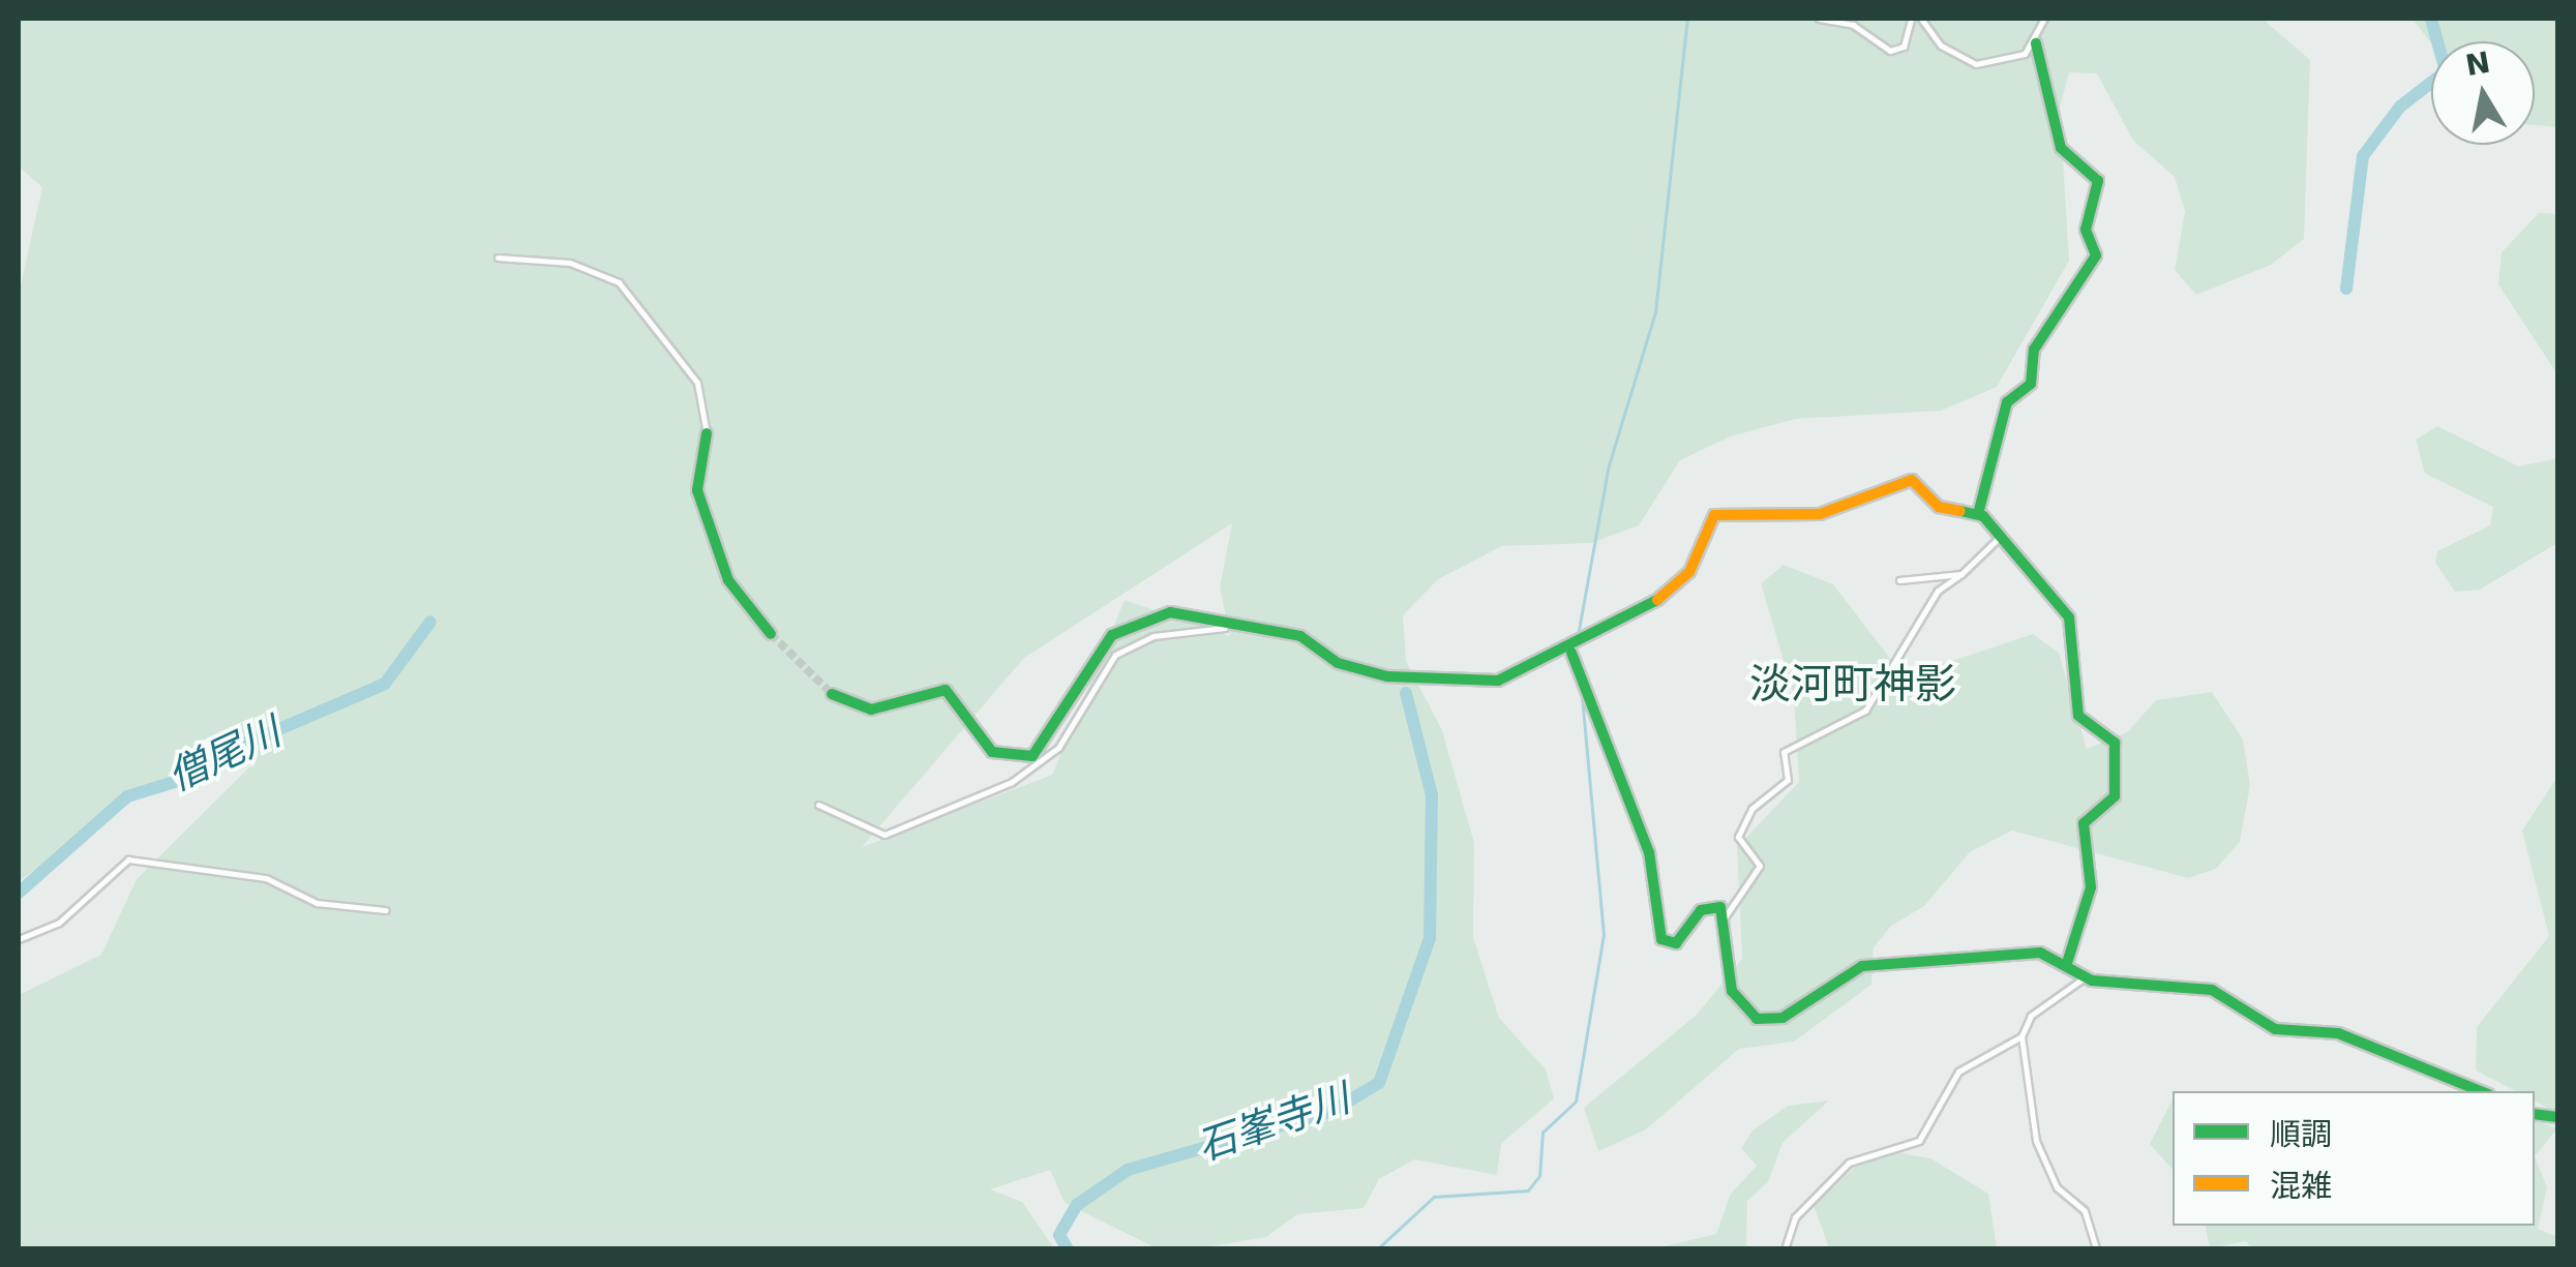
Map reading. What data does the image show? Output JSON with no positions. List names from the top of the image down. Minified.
{"districts":["淡河町神影"],"water":["僧尾川","石峯寺川"],"legend":["順調","混雑"],"north":"top"}
